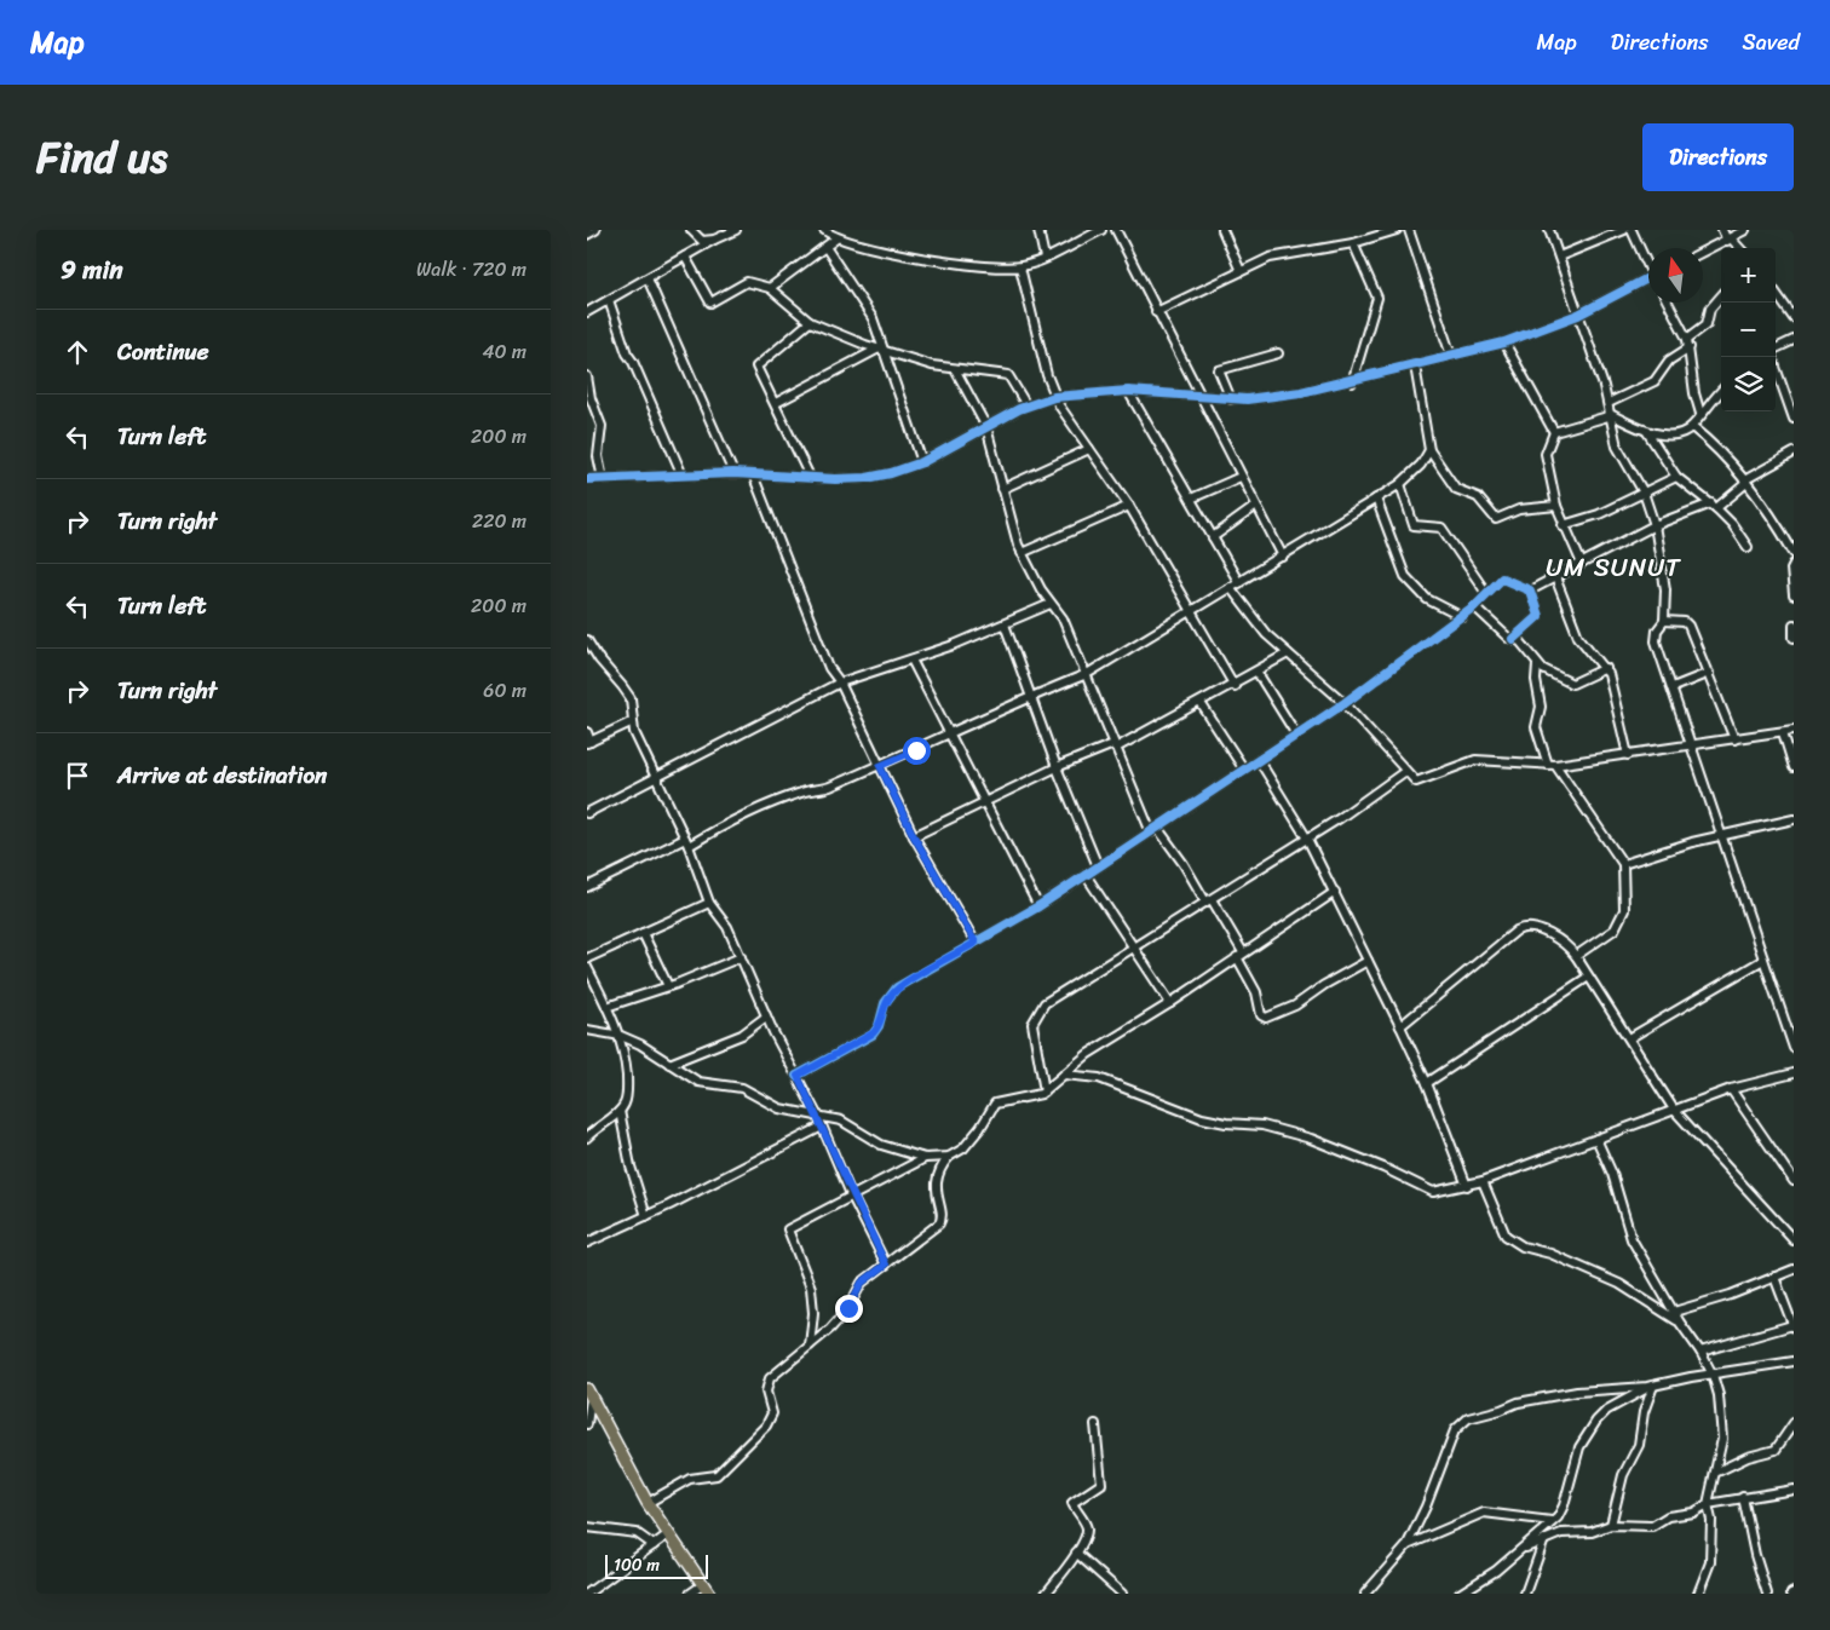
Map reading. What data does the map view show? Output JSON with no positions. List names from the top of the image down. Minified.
{"districts":["UM SUNUT"],"scale_bar":"100 m","north":"top","page":{"header":"Map","nav":["Map","Directions","Saved"],"title":"Find us","buttons":"Directions","heading":["9 min","Walk · 720 m"],"map_buttons":["+","−"],"list":[["Continue","40 m"],["Turn left","200 m"],["Turn right","220 m"],["Turn left","200 m"],["Turn right","60 m"],"Arrive at destination"],"scale":"100 m"}}
